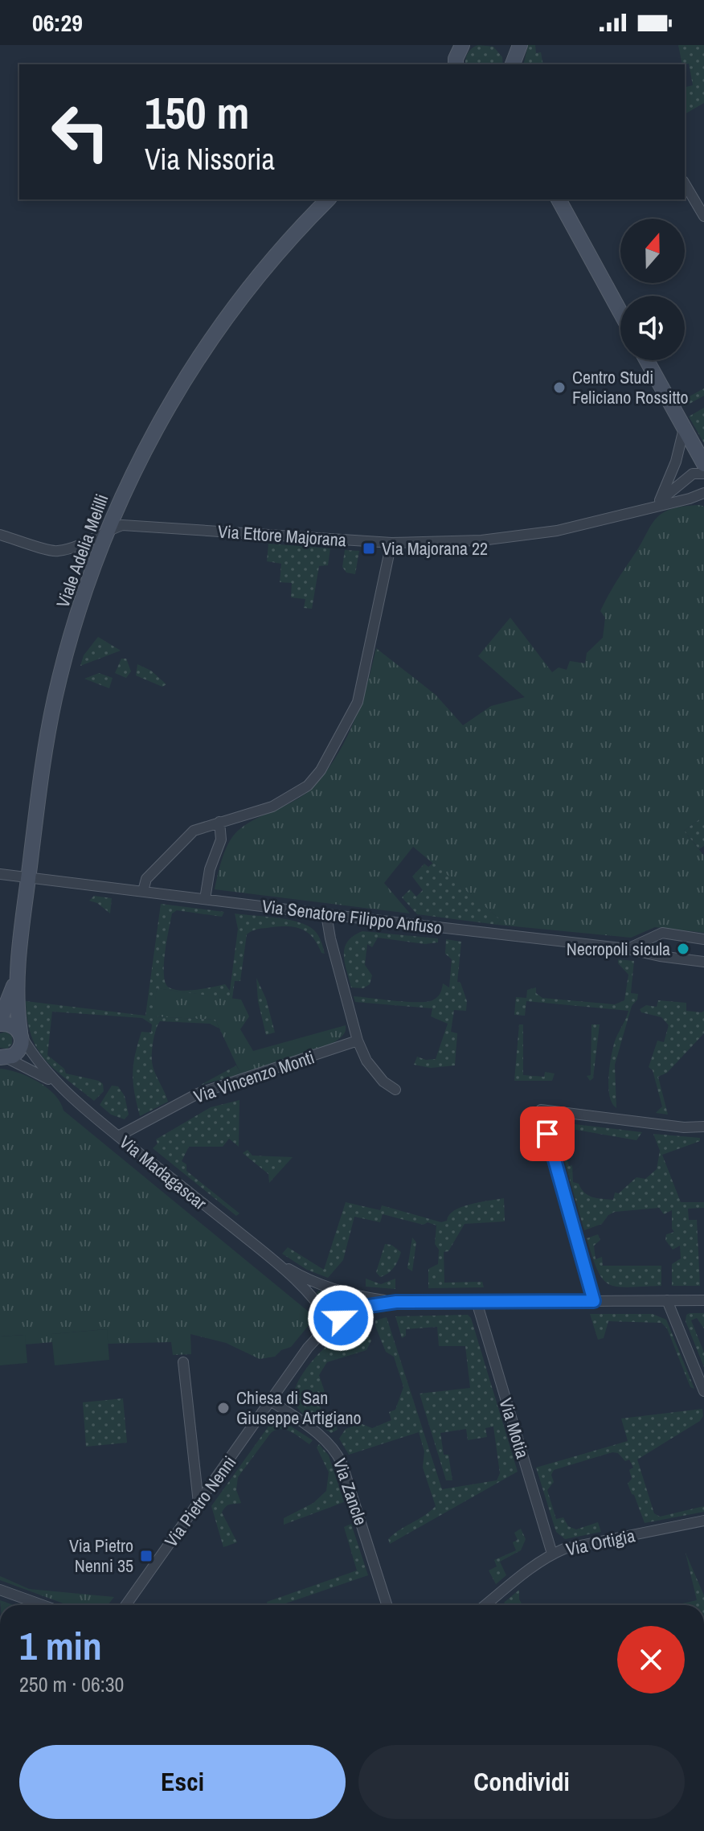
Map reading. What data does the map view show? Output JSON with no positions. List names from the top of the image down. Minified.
{"streets":{"street":["Via Ettore Majorana","Viale Adelia Melilli","Via Senatore Filippo Anfuso","Via Vincenzo Monti","Via Madagascar","Via Motia","Via Zancle","Via Pietro Nenni","Via Ortigia"]},"crossings":[["Via Ettore Majorana","Viale Adelia Melilli"],["Viale Adelia Melilli","Via Senatore Filippo Anfuso"],["Via Vincenzo Monti","Via Madagascar"],["Via Motia","Via Pietro Nenni"],["Via Motia","Via Ortigia"],["Via Zancle","Via Pietro Nenni"]],"places":{"other":["Centro Studi Feliciano Rossitto","Necropoli sicula","Chiesa di San Giuseppe Artigiano"],"transit":["Via Majorana 22","Via Pietro Nenni 35"]},"north":"top","page":{"status":"06:29","turn":["150 m","Via Nissoria"],"heading":["1 min","250 m · 06:30"],"buttons":["Esci","Condividi"]}}
